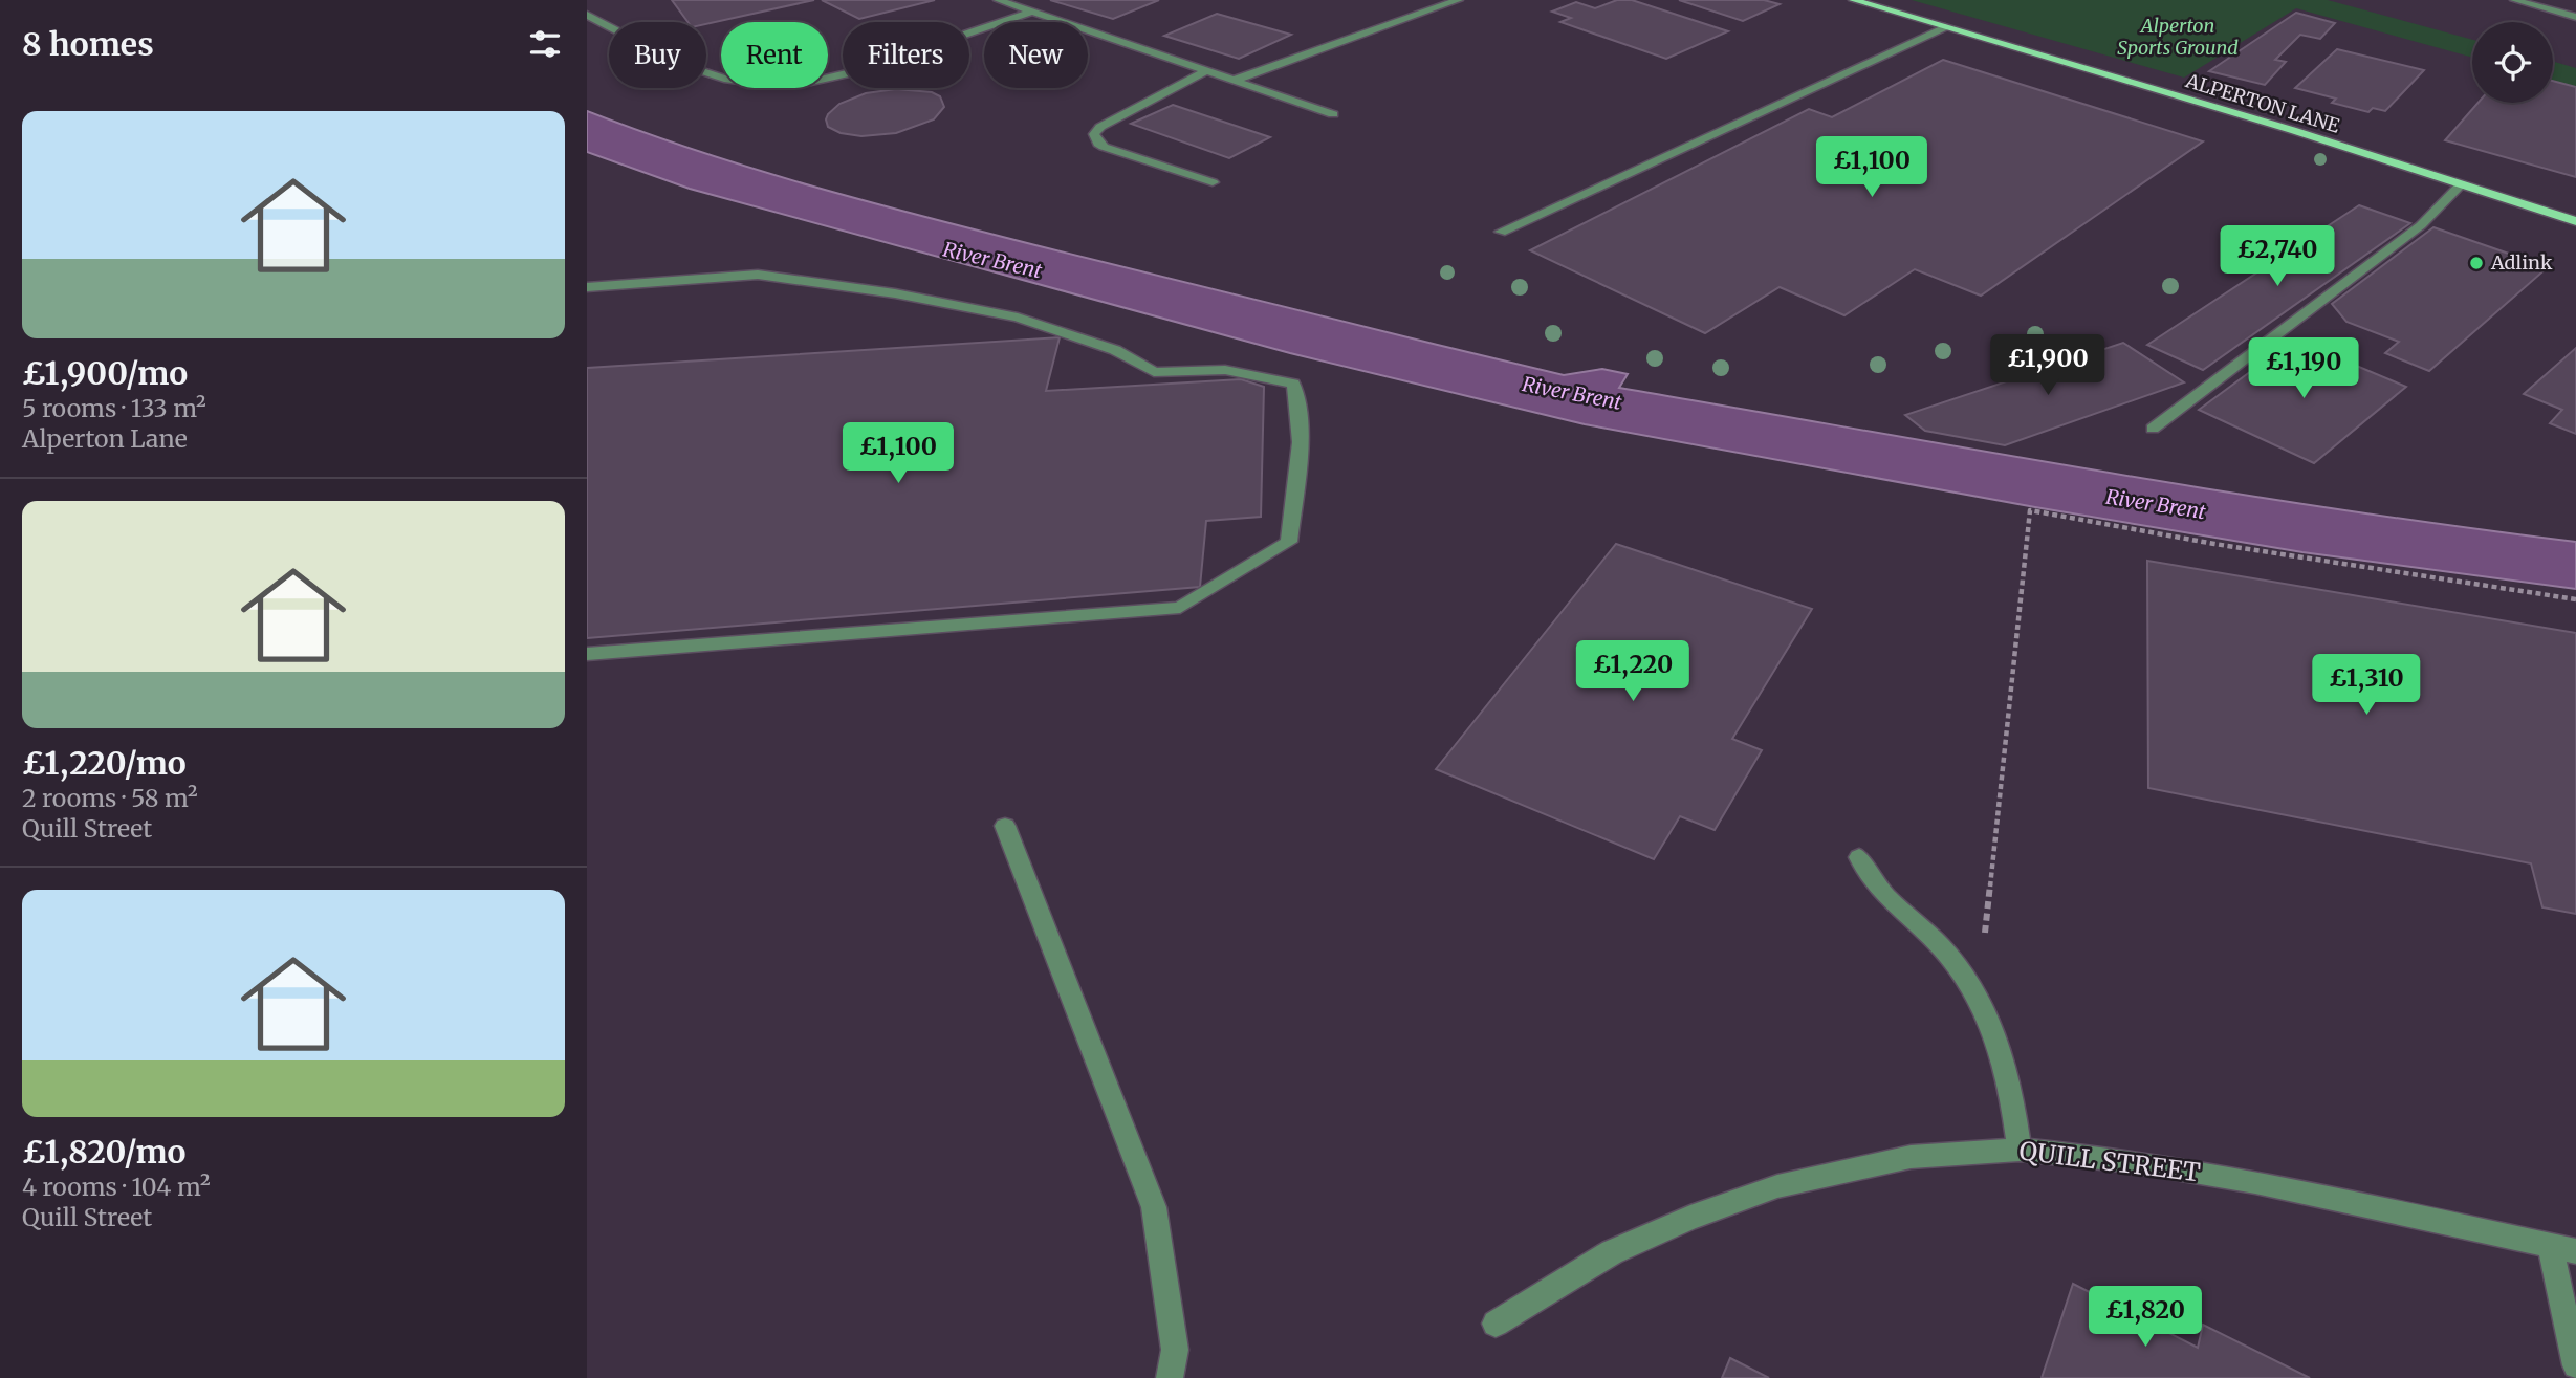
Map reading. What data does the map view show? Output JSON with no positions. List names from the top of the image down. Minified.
{"streets":{"main road":["ALPERTON LANE"],"street":["QUILL STREET"]},"water":["River Brent"],"parks":["Alperton Sports Ground"],"places":["Adlink"],"page":{"heading":"8 homes","chip":["Buy","Rent","Filters","New"],"list":[{"name":"£1,900/mo","note":"5 rooms · 133 m² · Alperton Lane"},{"name":"£1,220/mo","note":"2 rooms · 58 m² · Quill Street"},{"name":"£1,820/mo","note":"4 rooms · 104 m² · Quill Street"}],"price":["£1,100","£2,740","£1,900","£1,190","£1,100","£1,220","£1,310","£1,820"]}}
